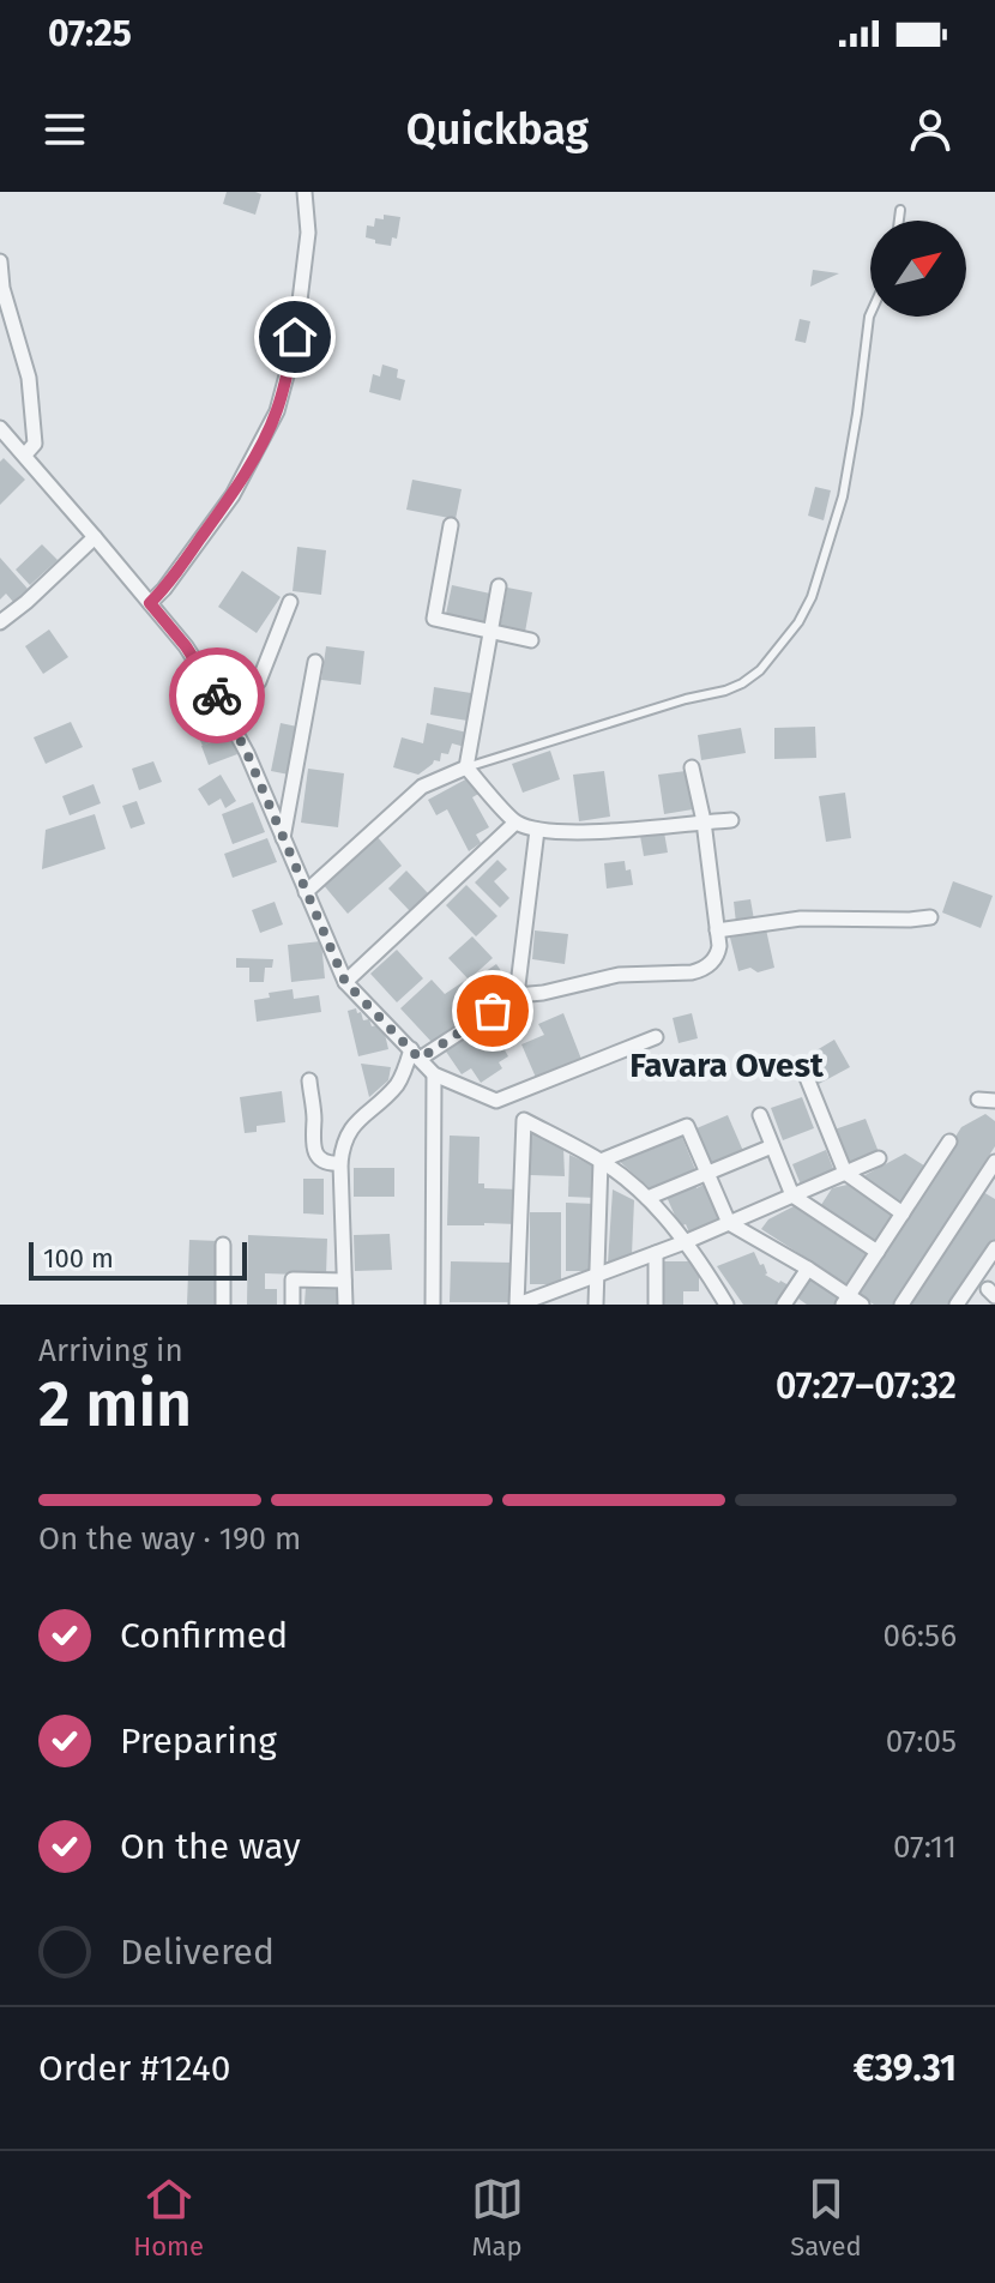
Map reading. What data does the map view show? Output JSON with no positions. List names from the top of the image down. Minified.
{"districts":["Favara Ovest"],"scale_bar":"100 m","north":"top right","page":{"status":"07:25","header":"Quickbag","scale":"100 m","heading":["2 min","Arriving in","07:27–07:32"],"panel":["Order #1240","€39.31"],"bar":"On the way · 190 m","list":[["Confirmed","06:56"],["Preparing","07:05"],["On the way","07:11"],"Delivered"],"tabs":["Home","Map","Saved"]}}
